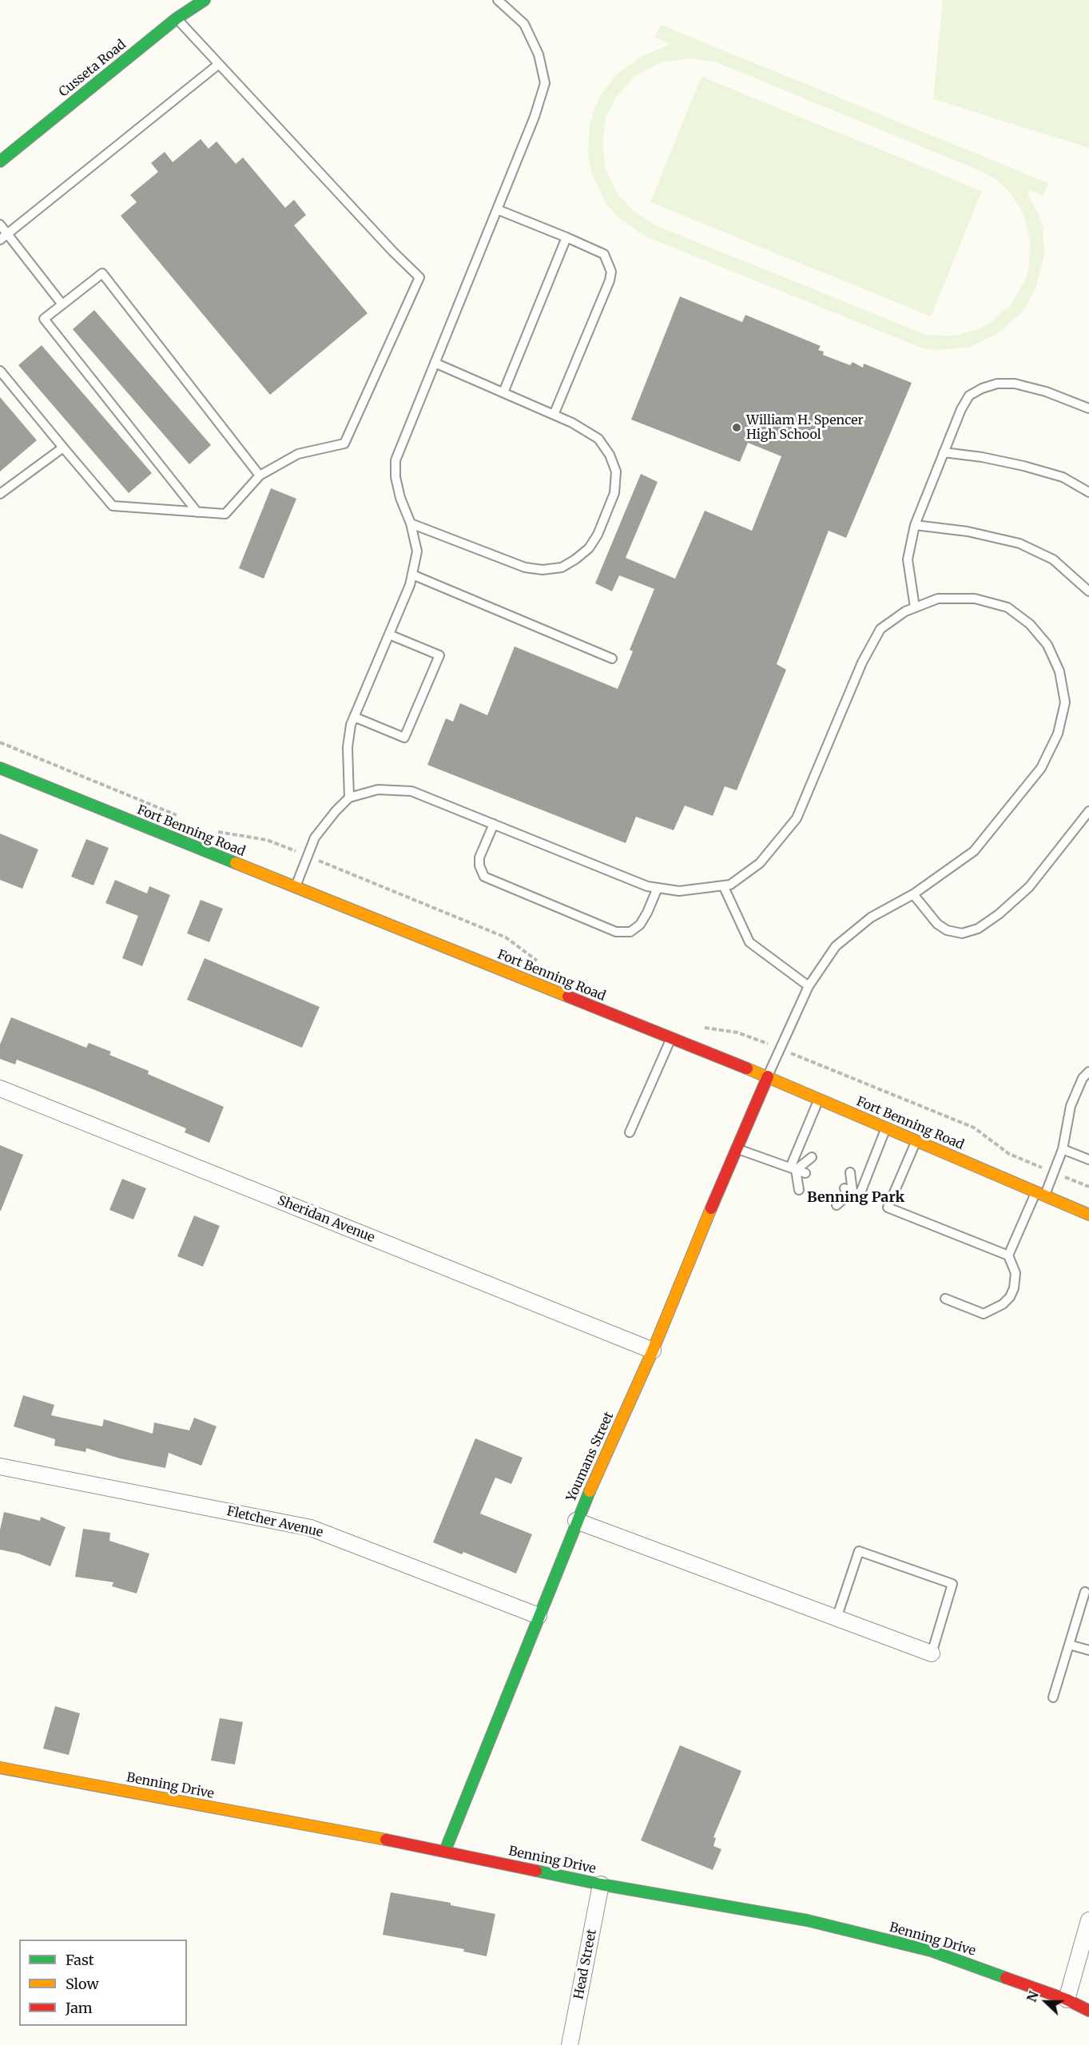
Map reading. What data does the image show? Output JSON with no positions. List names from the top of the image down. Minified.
{"streets":{"street":["Cusseta Road","Fort Benning Road","Sheridan Avenue","Youmans Street","Fletcher Avenue","Benning Drive","Head Street"]},"crossings":[["Fort Benning Road","Youmans Street"],["Sheridan Avenue","Youmans Street"],["Youmans Street","Fletcher Avenue"],["Youmans Street","Benning Drive"],["Benning Drive","Head Street"]],"districts":["Benning Park"],"places":["William H. Spencer High School"],"legend":["Fast","Slow","Jam"],"north":"left"}
